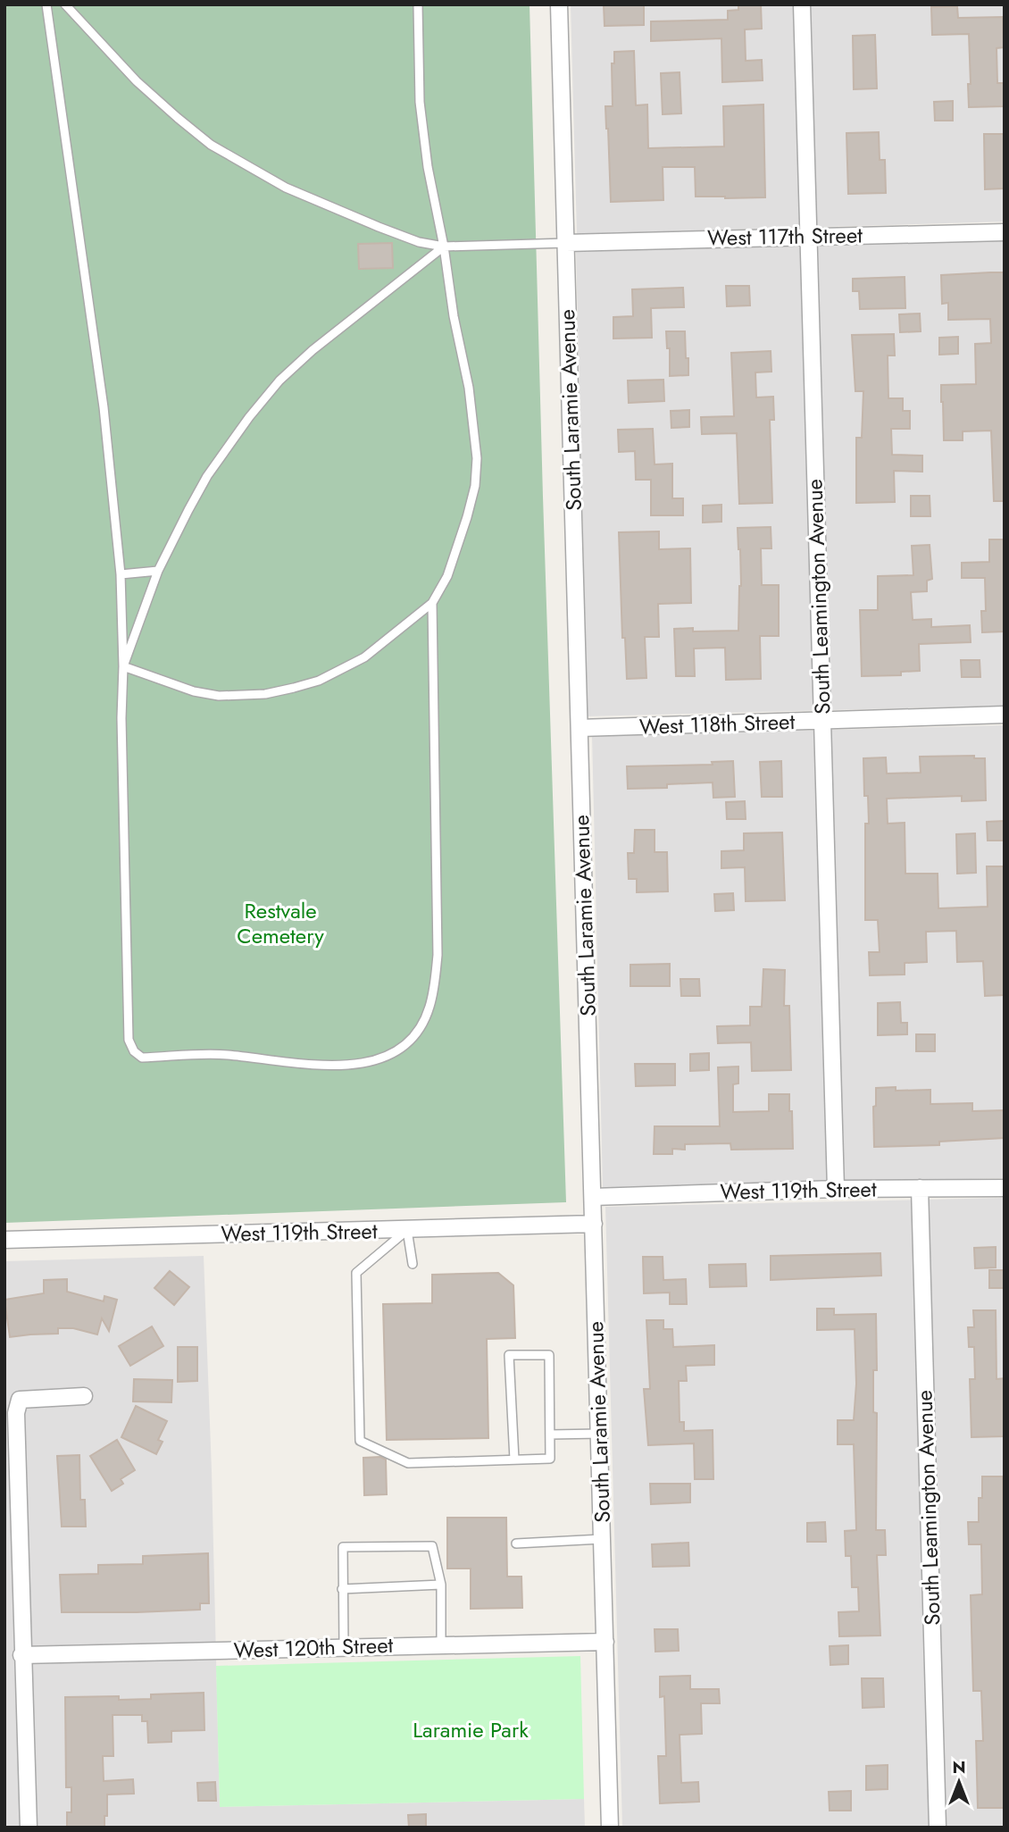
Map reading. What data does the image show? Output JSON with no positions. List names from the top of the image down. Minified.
{"streets":{"street":["West 117th Street","South Laramie Avenue","South Leamington Avenue","West 118th Street","West 119th Street","West 120th Street"]},"crossings":[["West 117th Street","South Laramie Avenue"],["West 117th Street","South Leamington Avenue"],["South Laramie Avenue","West 118th Street"],["South Laramie Avenue","West 119th Street"],["South Laramie Avenue","West 120th Street"],["South Leamington Avenue","West 118th Street"],["South Leamington Avenue","West 119th Street"]],"parks":["Restvale Cemetery","Laramie Park"],"north":"top"}
